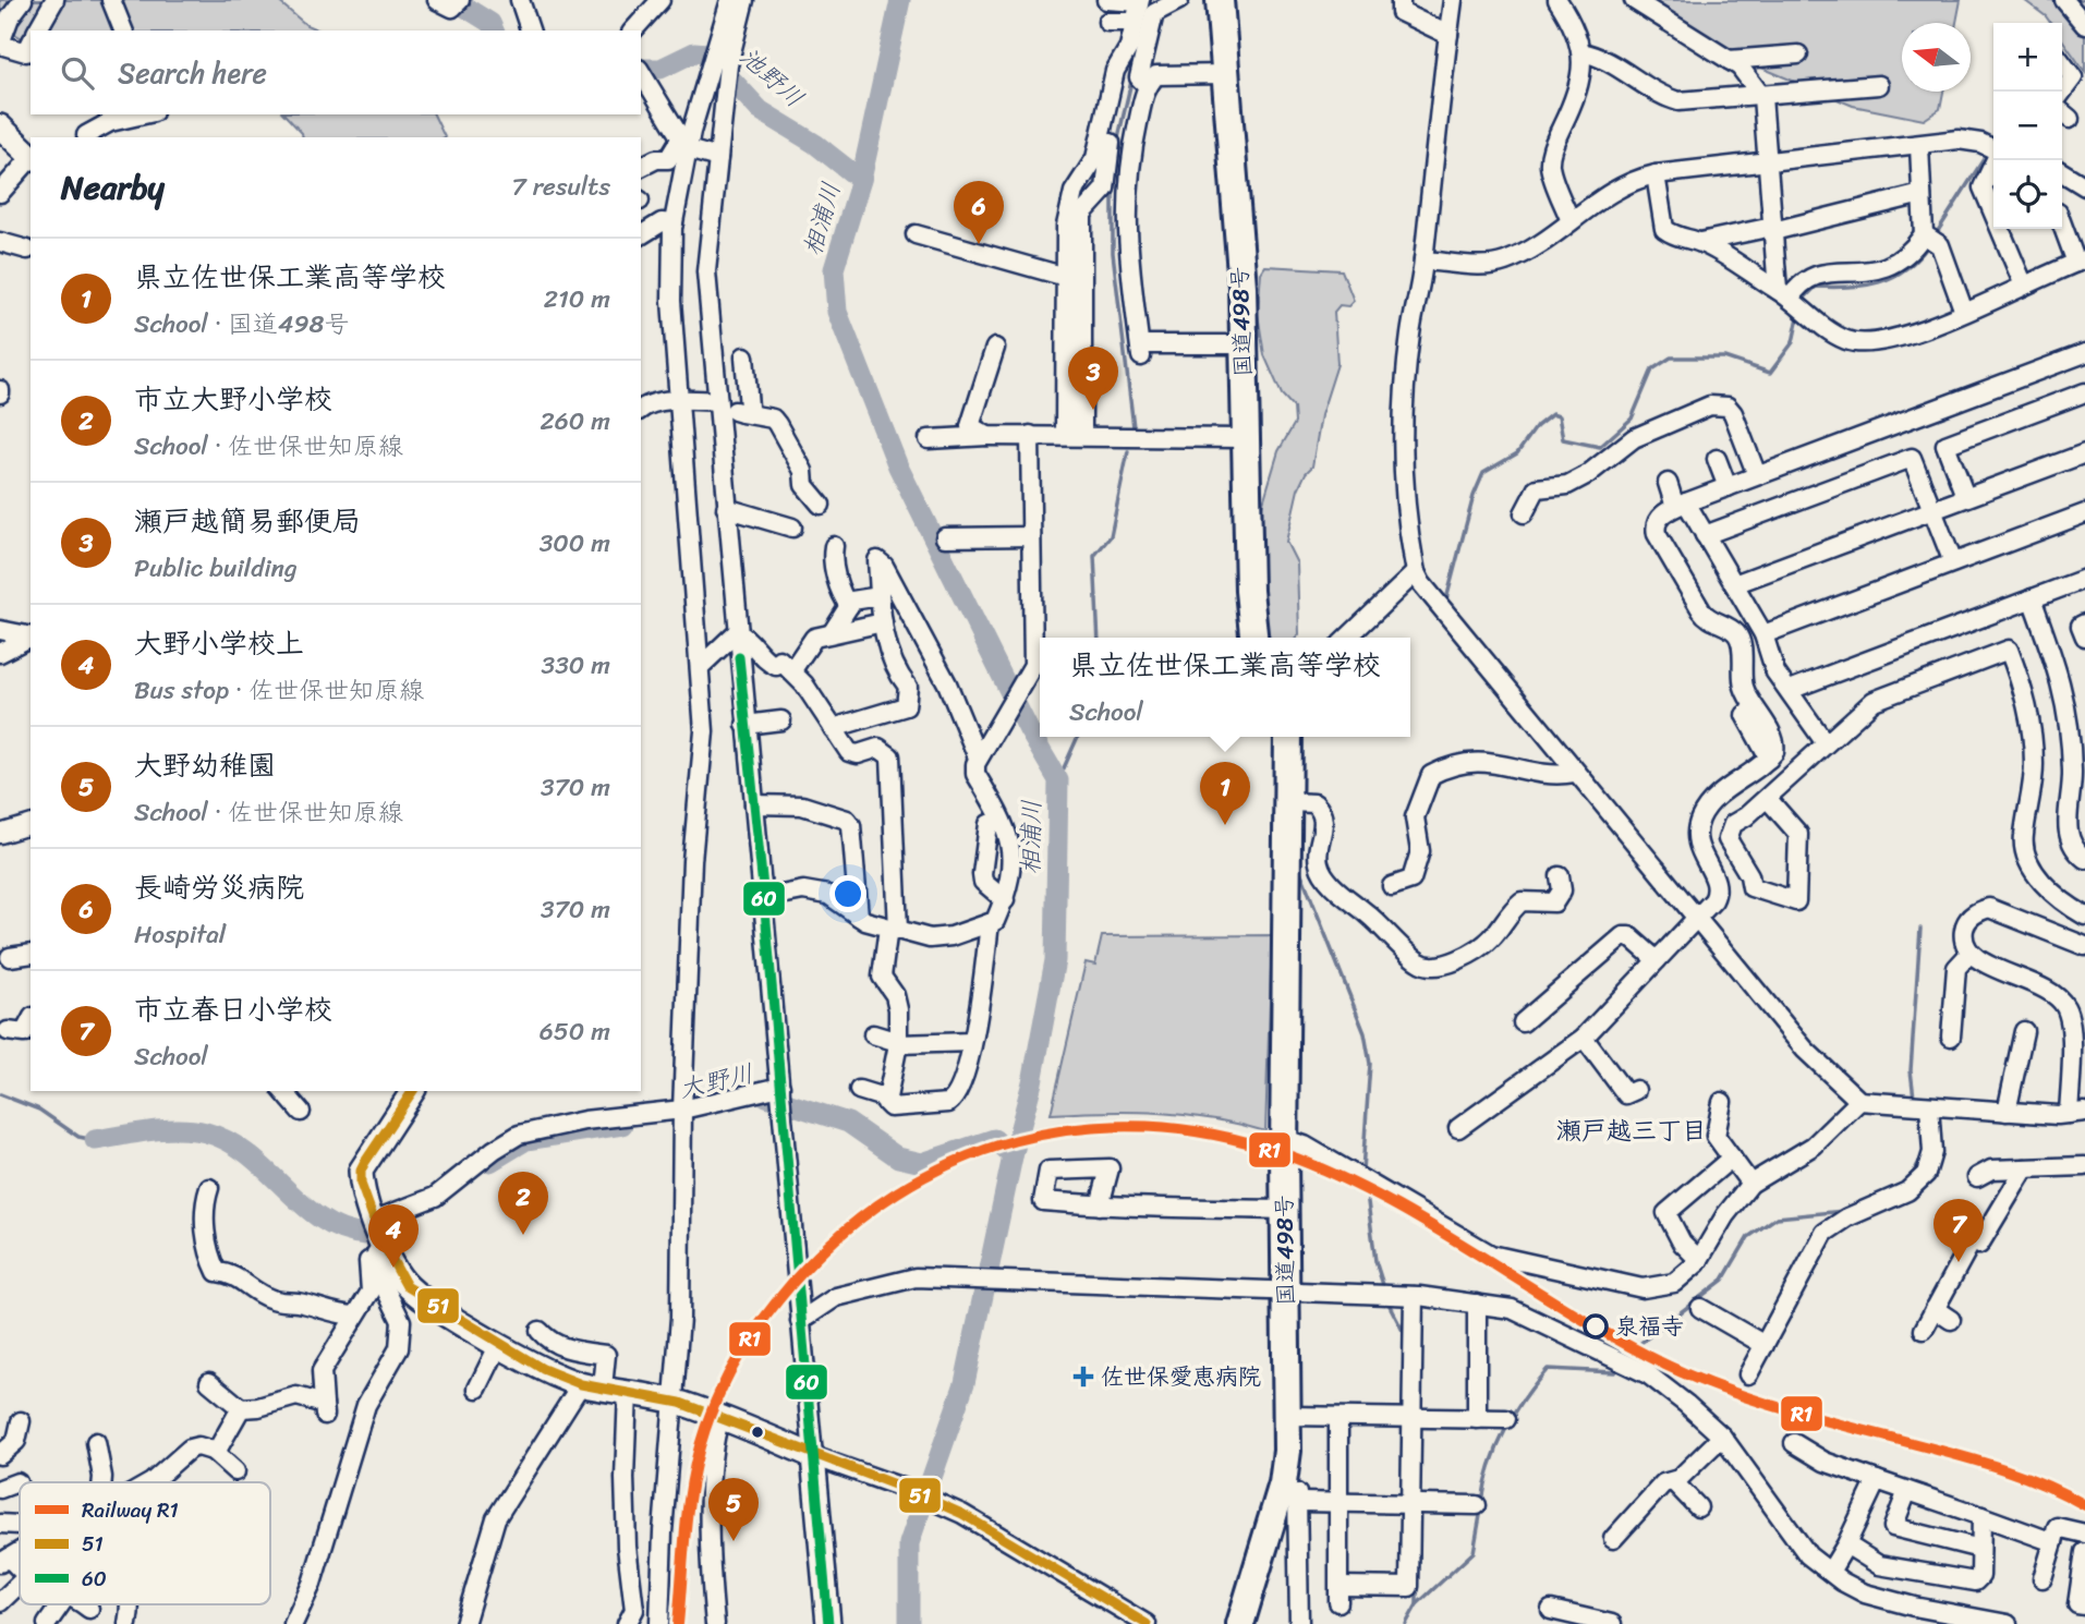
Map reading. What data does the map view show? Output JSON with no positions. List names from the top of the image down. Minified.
{"streets":{"highway":["国道498号"]},"districts":["瀬戸越三丁目"],"water":["池野川","相浦川","大野川"],"places":{"other":["泉福寺"],"health":["佐世保愛恵病院"]},"lines":["transit line 60","transit line 51","rail line R1"],"legend":["Railway R1","51","60"],"north":"left","page":{"map_buttons":["+","−"],"search":"Search here","heading":["Nearby","7 results"],"pins":["6","3","1","2","7","4","5"],"list":[{"mark":"1","name":"県立佐世保工業高等学校","note":"School · 国道498号","value":"210 m"},{"mark":"2","name":"市立大野小学校","note":"School · 佐世保世知原線","value":"260 m"},{"mark":"3","name":"瀬戸越簡易郵便局","note":"Public building","value":"300 m"},{"mark":"4","name":"大野小学校上","note":"Bus stop · 佐世保世知原線","value":"330 m"},{"mark":"5","name":"大野幼稚園","note":"School · 佐世保世知原線","value":"370 m"},{"mark":"6","name":"長崎労災病院","note":"Hospital","value":"370 m"},{"mark":"7","name":"市立春日小学校","note":"School","value":"650 m"}],"popup":["県立佐世保工業高等学校","School"]}}
